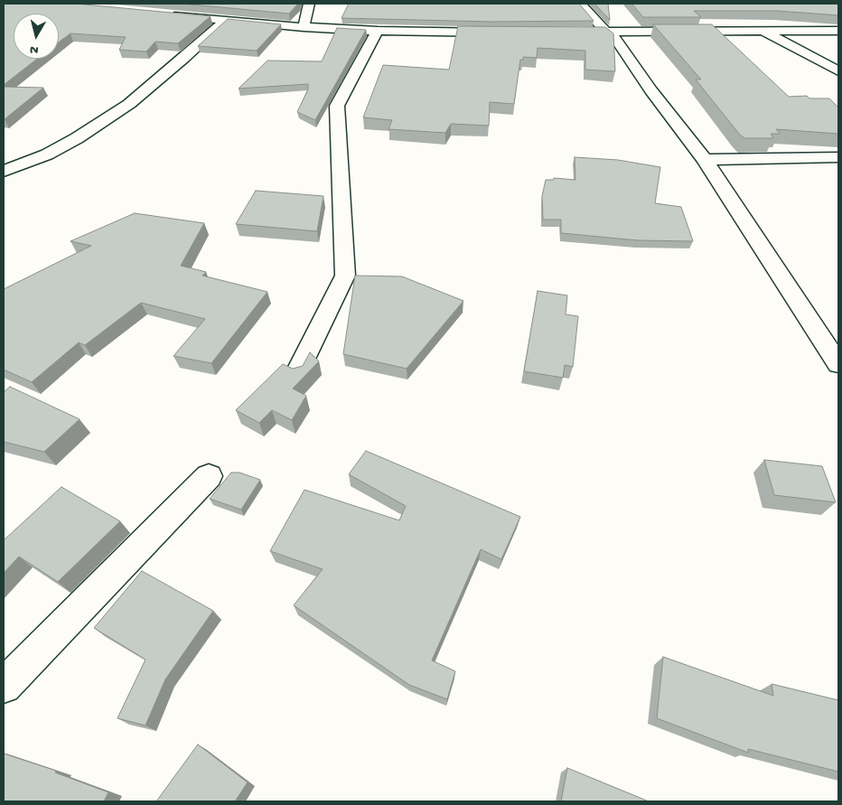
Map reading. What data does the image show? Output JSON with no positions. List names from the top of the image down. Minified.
{"north":"bottom"}
